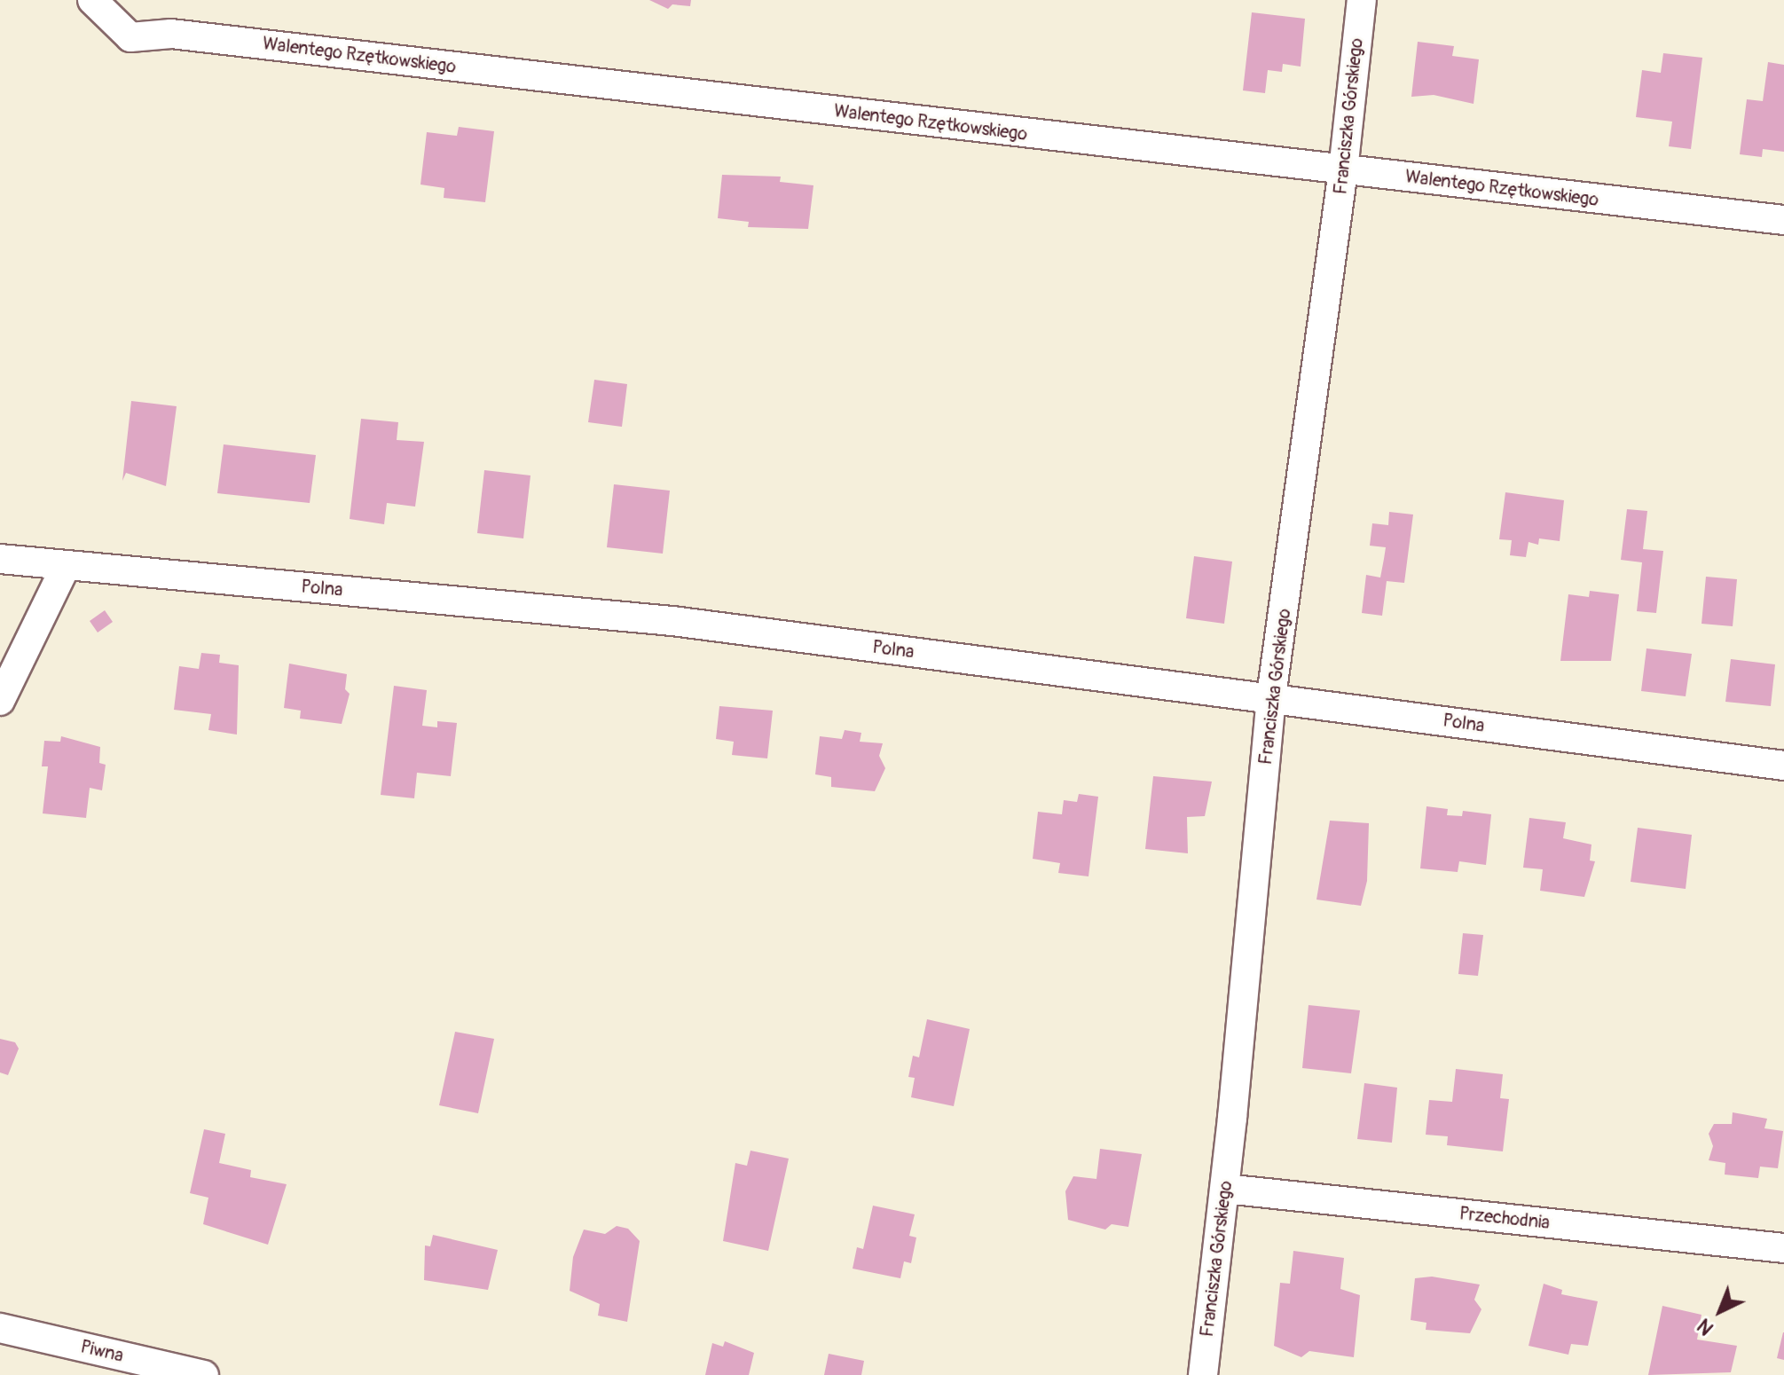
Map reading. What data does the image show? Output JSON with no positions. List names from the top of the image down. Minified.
{"streets":{"street":["Walentego Rzętkowskiego","Franciszka Górskiego","Polna","Przechodnia","Piwna"]},"crossings":[["Walentego Rzętkowskiego","Franciszka Górskiego"],["Franciszka Górskiego","Polna"],["Franciszka Górskiego","Przechodnia"]],"north":"bottom left"}
